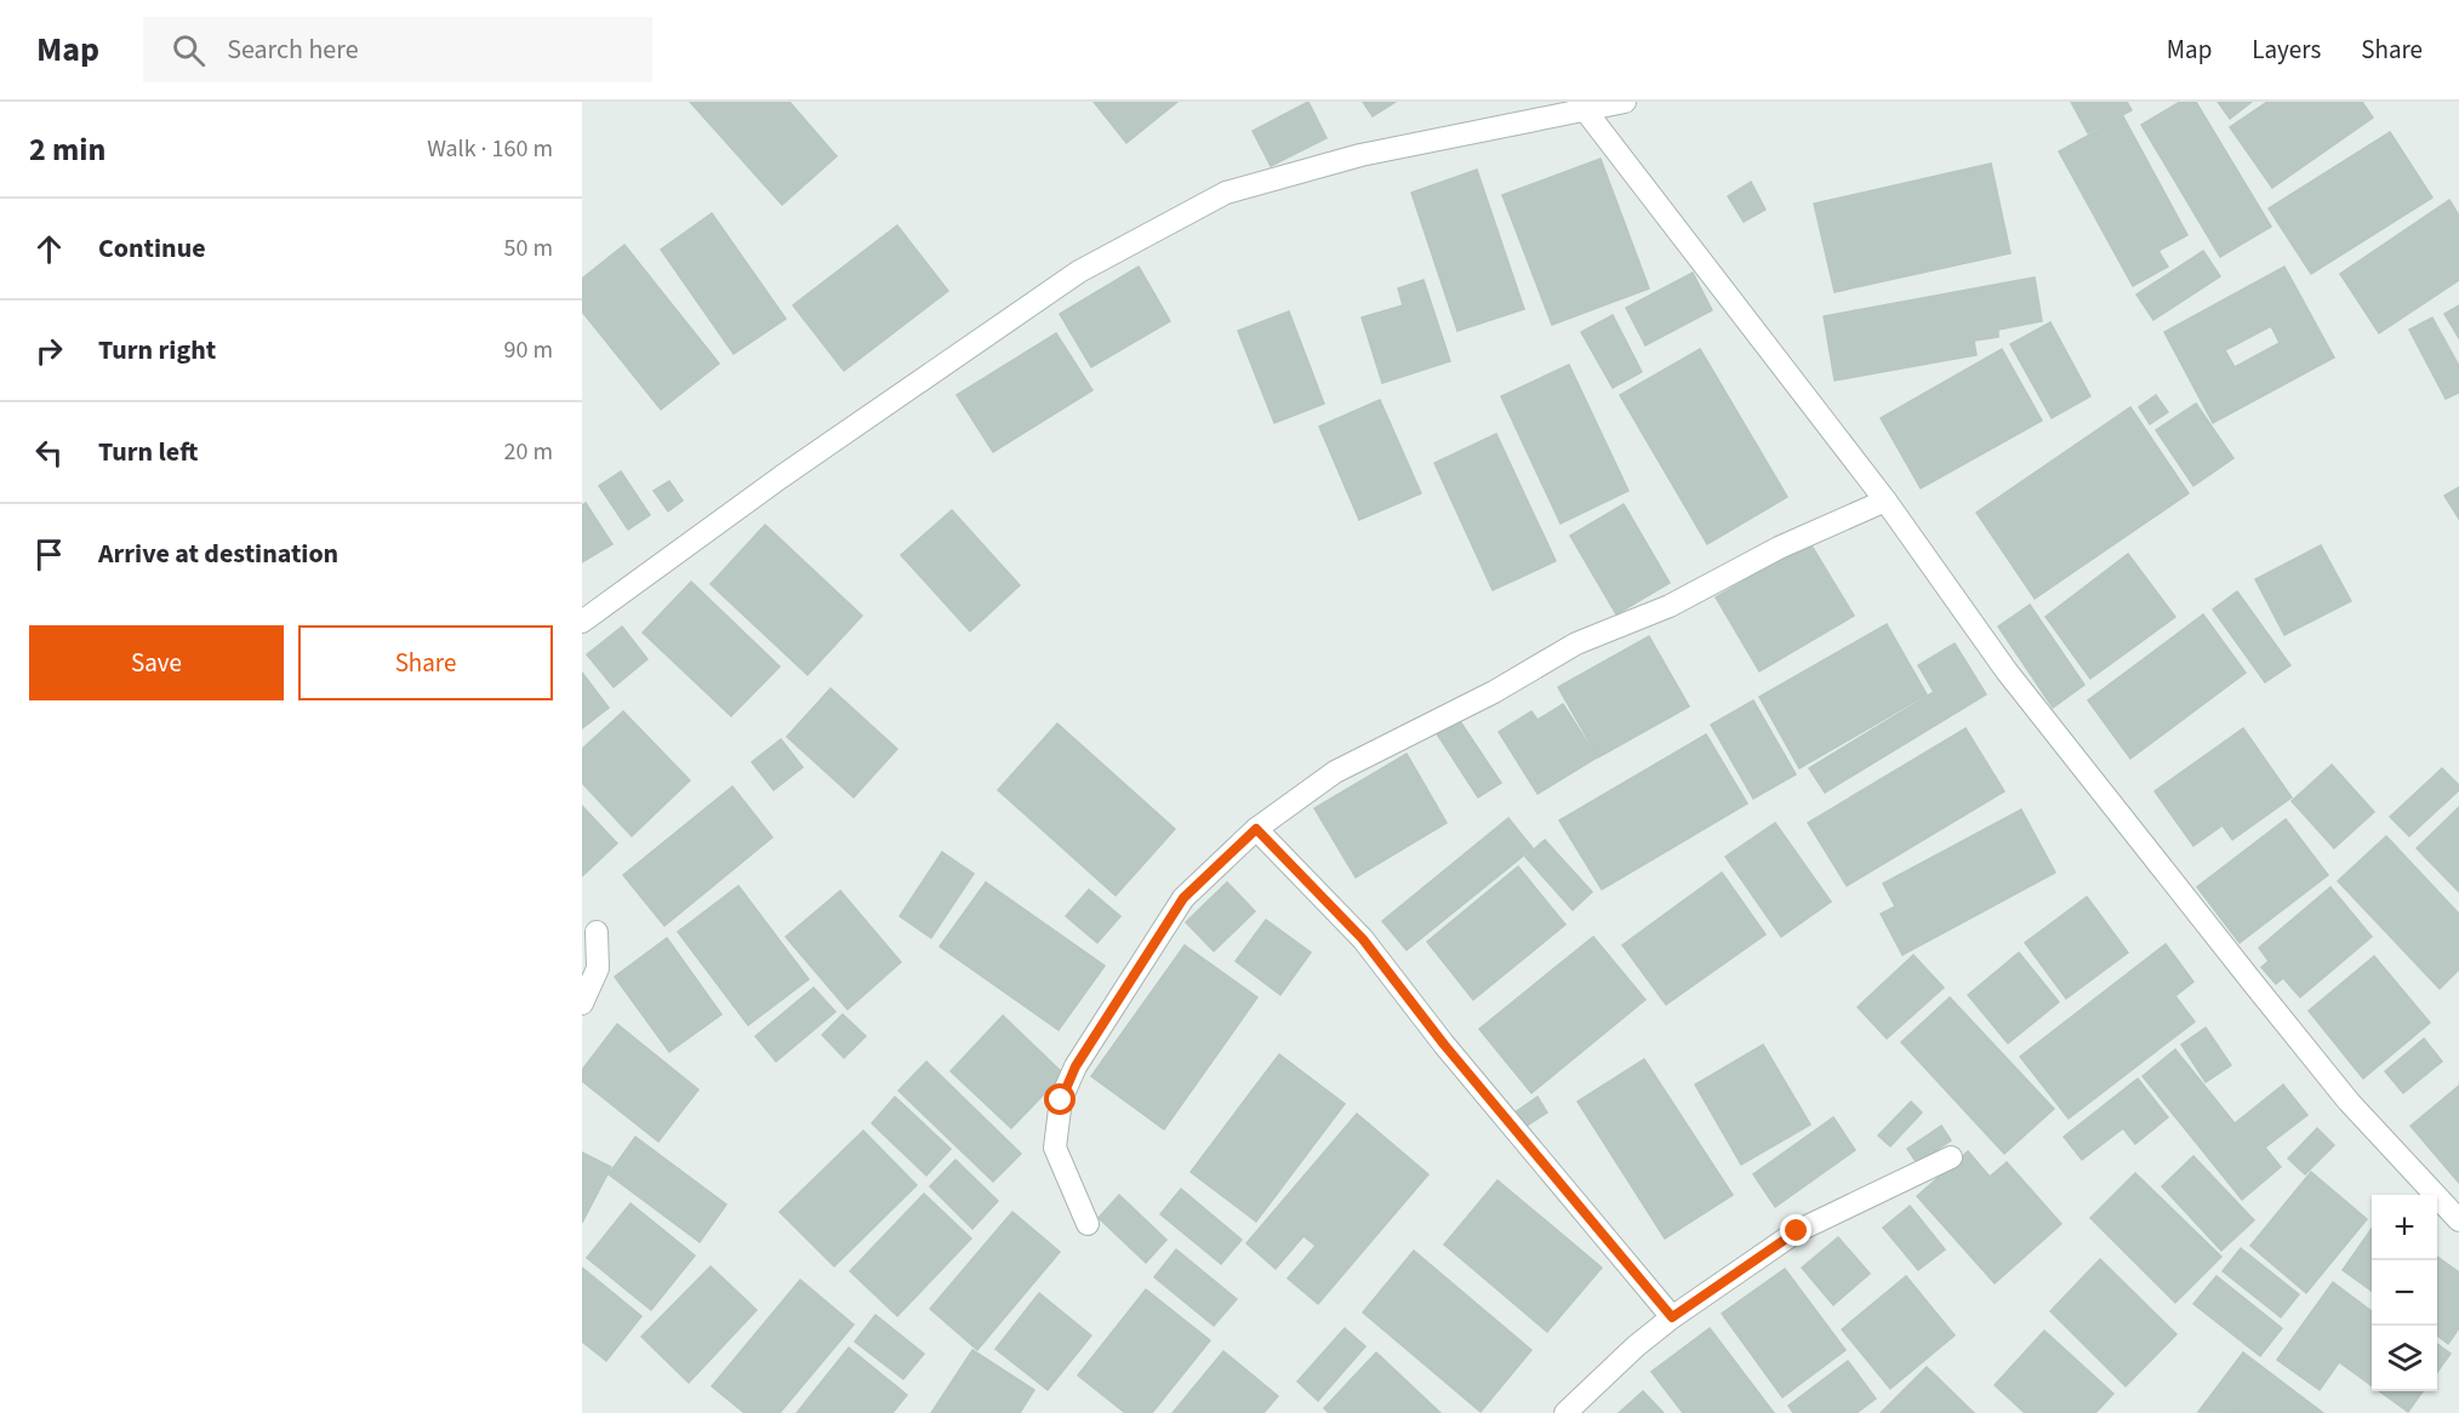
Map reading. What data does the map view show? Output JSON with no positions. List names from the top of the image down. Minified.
{"page":{"header":"Map","search":"Search here","nav":["Map","Layers","Share"],"heading":["2 min","Walk · 160 m"],"list":[["Continue","50 m"],["Turn right","90 m"],["Turn left","20 m"],"Arrive at destination"],"buttons":["Save","Share"],"map_buttons":["+","−"]}}
